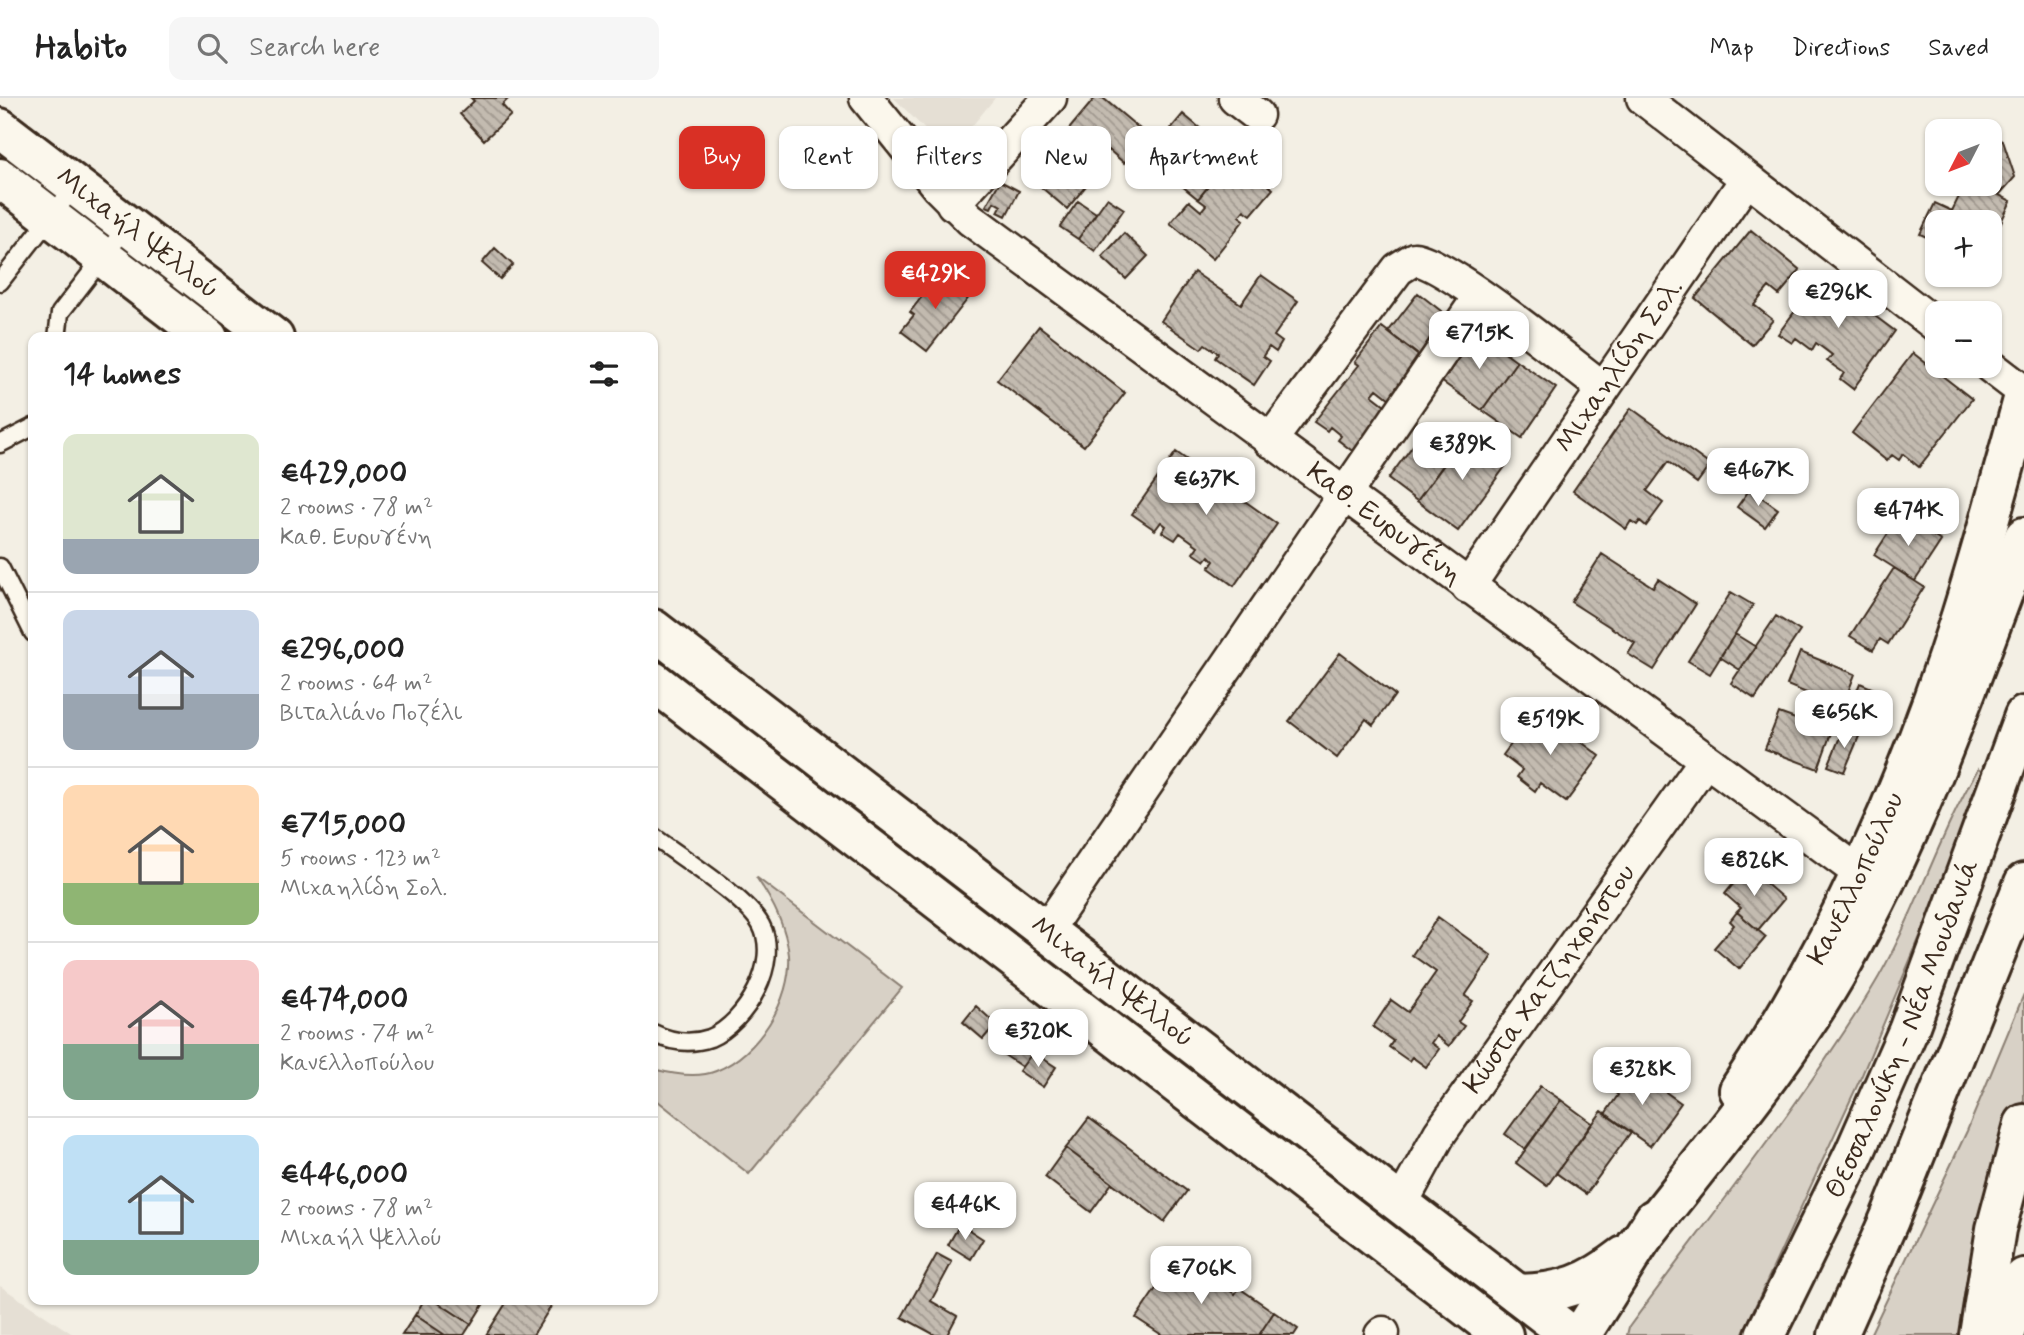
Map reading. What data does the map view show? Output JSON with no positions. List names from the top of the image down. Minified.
{"streets":{"main road":["Μιχαήλ Ψελλού","Κανελλοπούλου","Θεσσαλονίκη - Νέα Μουδανιά"],"street":["Μιχαηλίδη Σολ.","Καθ. Ευρυγένη","Κώστα Χατζηχρήστου"]},"crossings":[["Μιχαήλ Ψελλού","Κώστα Χατζηχρήστου"],["Μιχαηλίδη Σολ.","Καθ. Ευρυγένη"],["Καθ. Ευρυγένη","Κανελλοπούλου"],["Καθ. Ευρυγένη","Κώστα Χατζηχρήστου"]],"north":"bottom left","page":{"header":"Habito","search":"Search here","nav":["Map","Directions","Saved"],"map_buttons":["+","−"],"chip":["Buy","Rent","Filters","New","Apartment"],"price":["€429K","€296K","€715K","€389K","€467K","€637K","€474K","€656K","€519K","€826K","€320K","€328K","€446K","€706K"],"heading":"14 homes","list":[{"name":"€429,000","note":"2 rooms · 78 m² · Καθ. Ευρυγένη"},{"name":"€296,000","note":"2 rooms · 64 m² · Βιταλιάνο Ποζέλι"},{"name":"€715,000","note":"5 rooms · 123 m² · Μιχαηλίδη Σολ."},{"name":"€474,000","note":"2 rooms · 74 m² · Κανελλοπούλου"},{"name":"€446,000","note":"2 rooms · 78 m² · Μιχαήλ Ψελλού"}]}}
